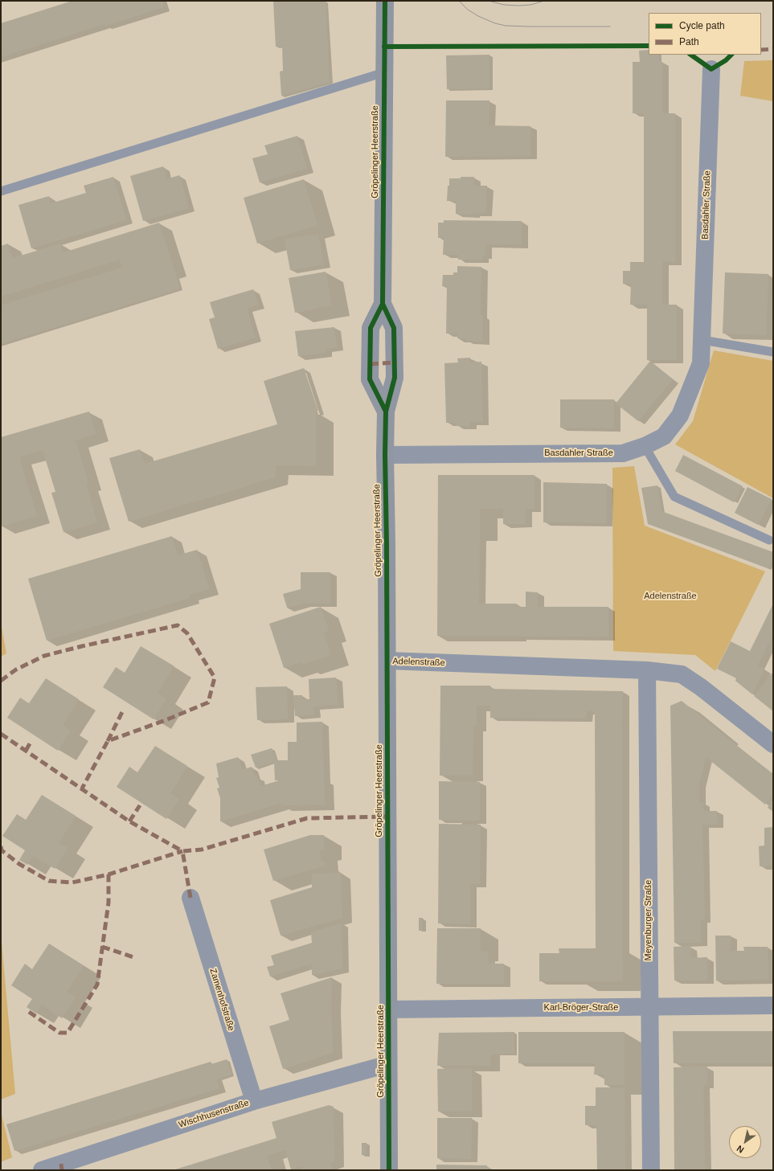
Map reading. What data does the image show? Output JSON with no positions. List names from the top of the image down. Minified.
{"streets":{"main road":["Gröpelinger Heerstraße"],"street":["Basdahler Straße","Adelenstraße","Meyenburger Straße","Zamenhofstraße","Karl-Bröger-Straße","Wischhusenstraße"]},"crossings":[["Gröpelinger Heerstraße","Basdahler Straße"],["Gröpelinger Heerstraße","Adelenstraße"],["Gröpelinger Heerstraße","Karl-Bröger-Straße"],["Gröpelinger Heerstraße","Wischhusenstraße"],["Adelenstraße","Meyenburger Straße"],["Meyenburger Straße","Karl-Bröger-Straße"],["Zamenhofstraße","Wischhusenstraße"]],"parks":["Adelenstraße"],"legend":["Cycle path","Path"],"north":"bottom left"}
